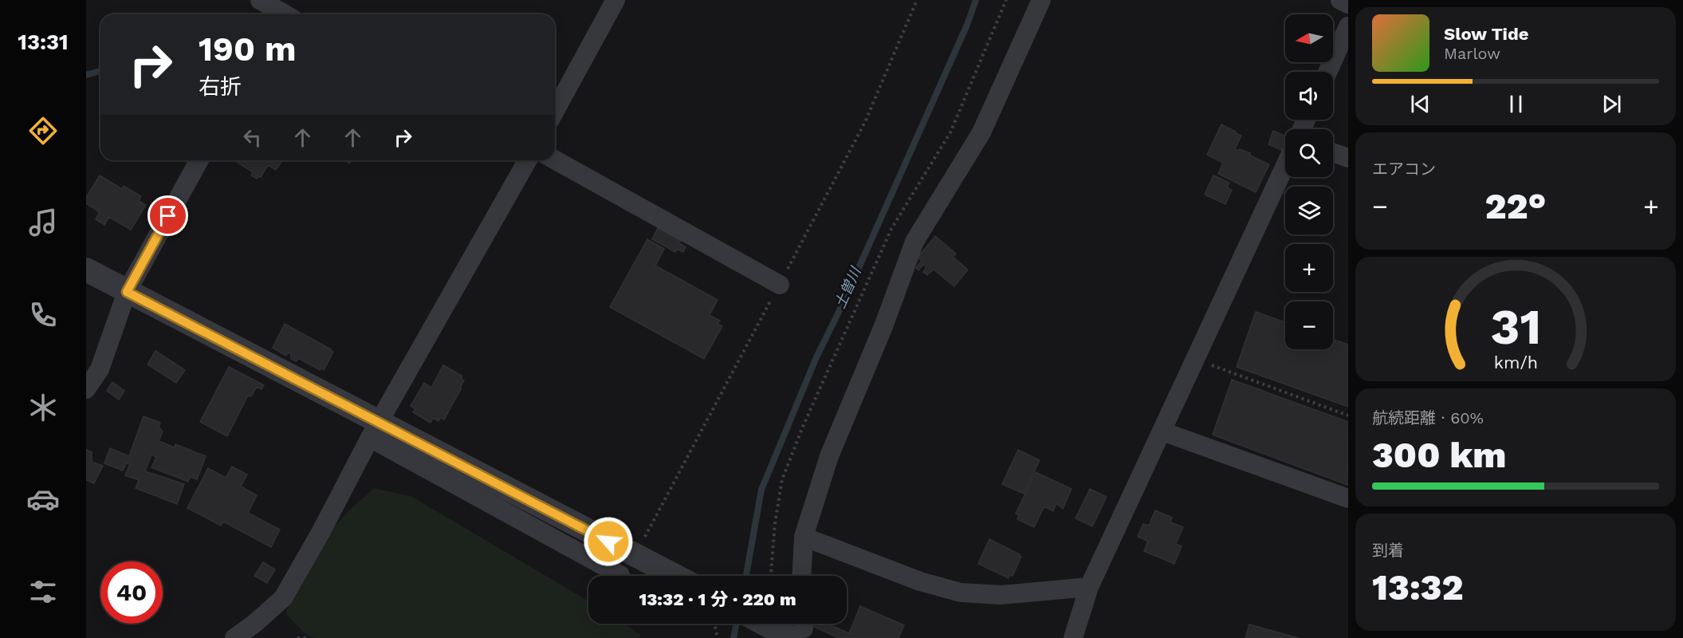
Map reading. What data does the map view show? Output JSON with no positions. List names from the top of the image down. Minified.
{"water":["土曽川"],"north":"left","page":{"tabs":"13:31","map_buttons":["+","−"],"turn":["190 m","右折"],"song":["Slow Tide","Marlow"],"tile":["エアコン",["航続距離 · 60%","300 km"],["到着","13:32"]],"heat":["−","22°","+"],"limit":"40","trip":"13:32 · 1 分 · 220 m","gauge":["31","km/h"]}}
